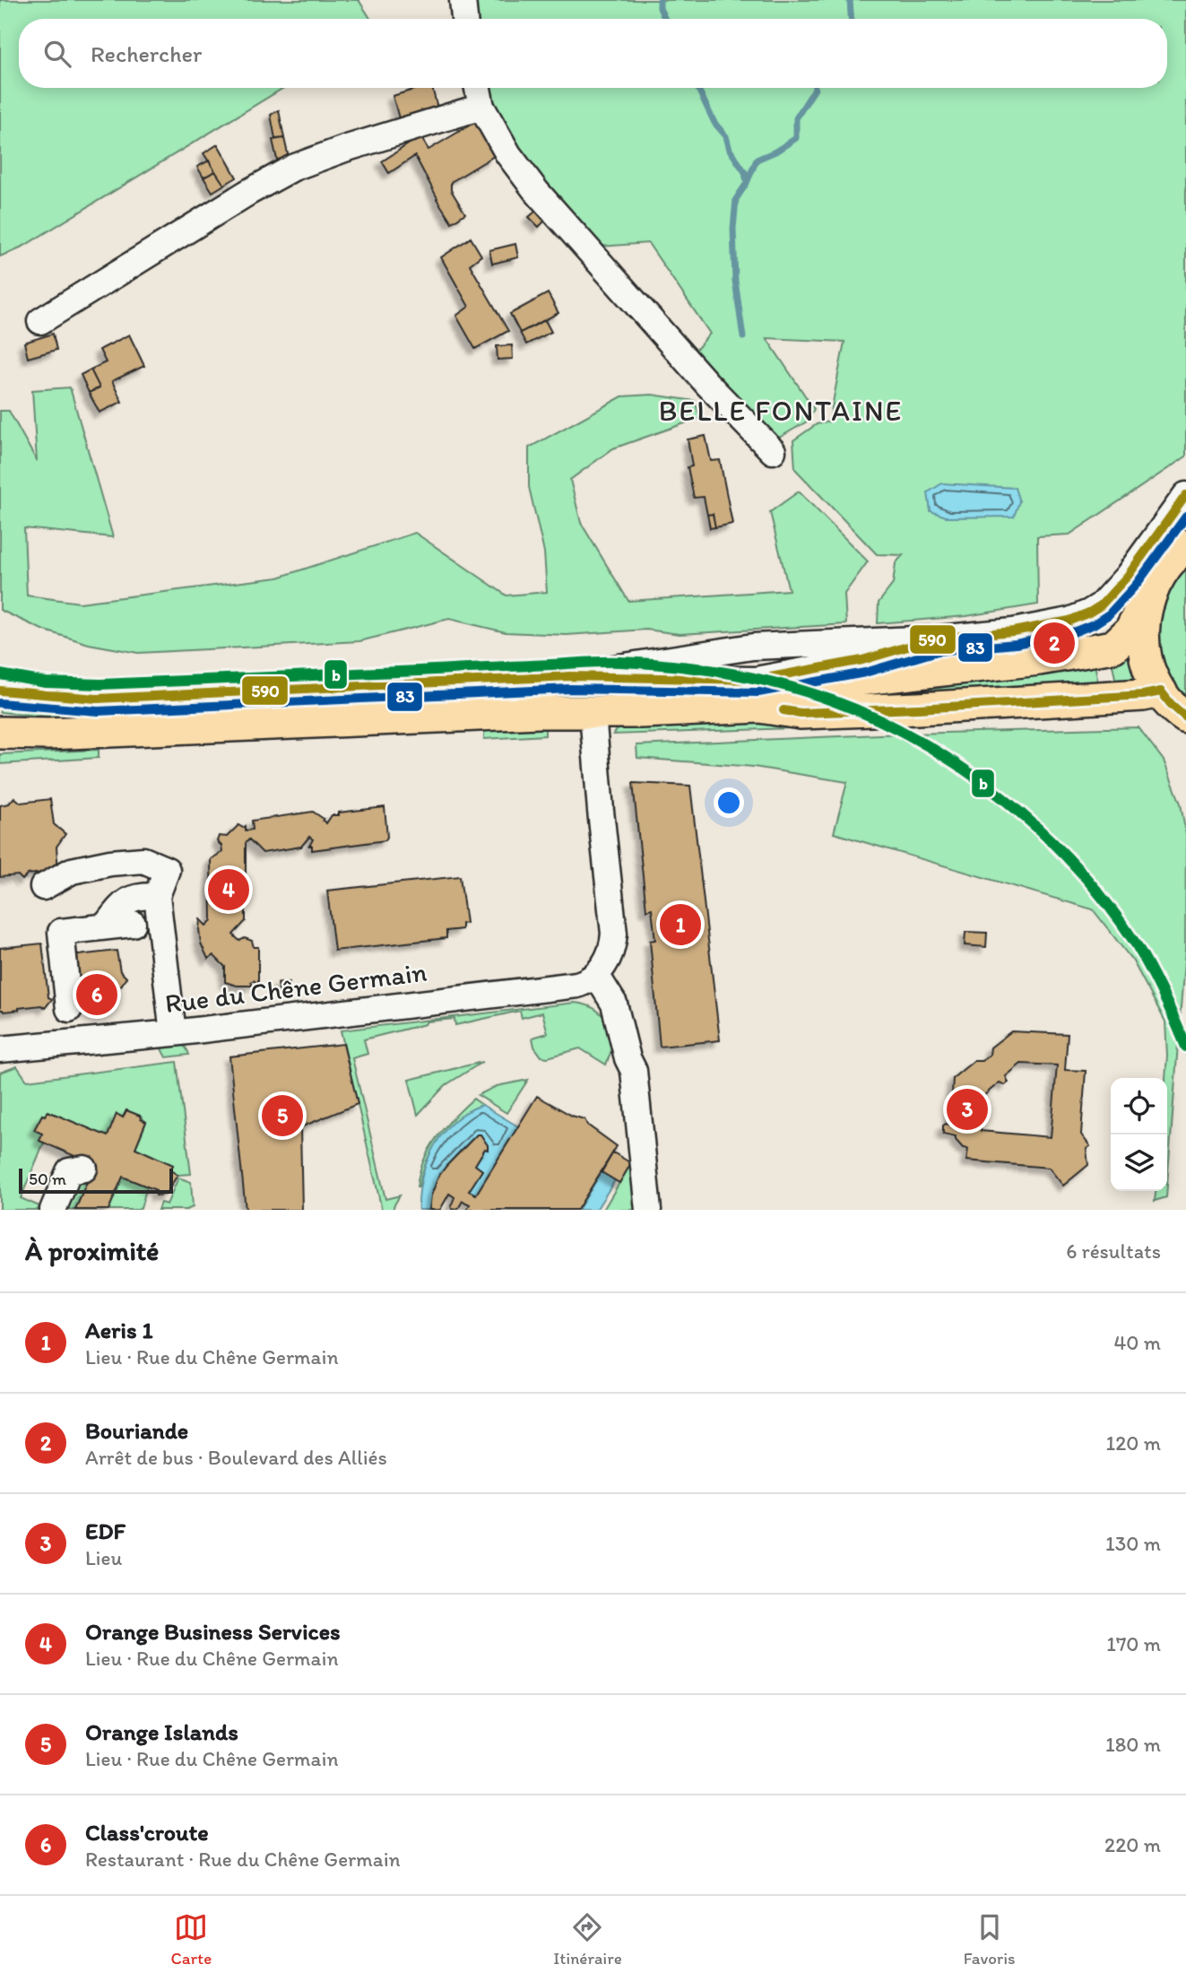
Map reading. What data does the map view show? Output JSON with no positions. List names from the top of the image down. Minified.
{"streets":{"street":["Rue du Chêne Germain"]},"districts":["BELLE FONTAINE"],"lines":["transit line 590","transit line 83","transit line b"],"scale_bar":"50 m","page":{"search":"Rechercher","pins":["2","4","1","6","3","5"],"scale":"50 m","heading":["À proximité","6 résultats"],"list":[{"mark":"1","name":"Aeris 1","note":"Lieu · Rue du Chêne Germain","value":"40 m"},{"mark":"2","name":"Bouriande","note":"Arrêt de bus · Boulevard des Alliés","value":"120 m"},{"mark":"3","name":"EDF","note":"Lieu","value":"130 m"},{"mark":"4","name":"Orange Business Services","note":"Lieu · Rue du Chêne Germain","value":"170 m"},{"mark":"5","name":"Orange Islands","note":"Lieu · Rue du Chêne Germain","value":"180 m"},{"mark":"6","name":"Class'croute","note":"Restaurant · Rue du Chêne Germain","value":"220 m"}],"nav":["Carte","Itinéraire","Favoris"]}}
